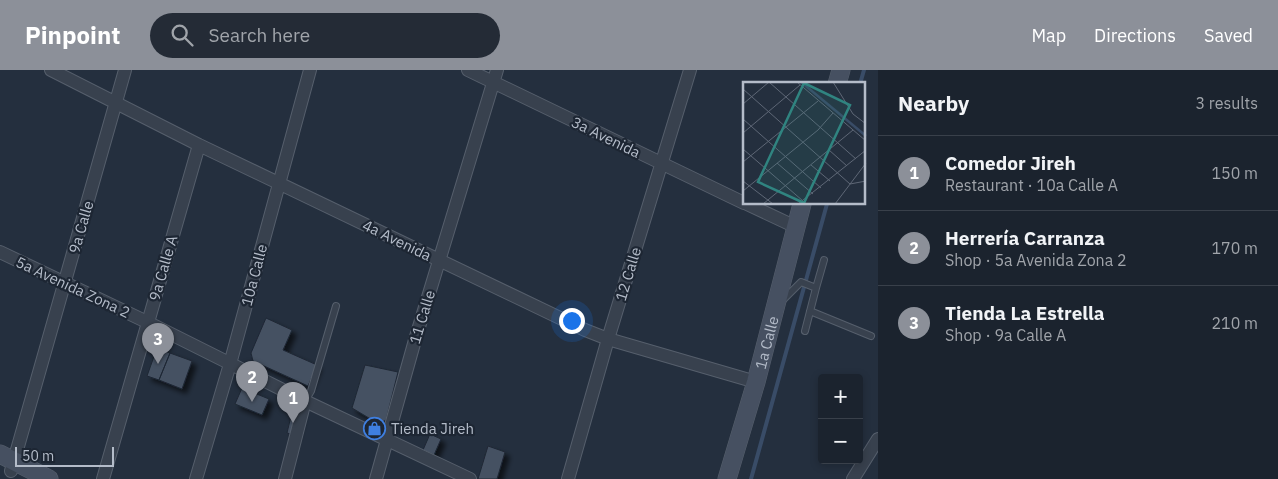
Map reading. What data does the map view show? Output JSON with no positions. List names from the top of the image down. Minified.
{"streets":{"street":["3a Avenida","9a Calle","4a Avenida","9a Calle A","12 Calle","10a Calle","5a Avenida Zona 2","11 Calle","1a Calle"]},"crossings":[["3a Avenida","12 Calle"],["3a Avenida","11 Calle"],["3a Avenida","1a Calle"],["9a Calle","4a Avenida"],["9a Calle","5a Avenida Zona 2"],["4a Avenida","9a Calle A"],["4a Avenida","12 Calle"],["4a Avenida","10a Calle"],["4a Avenida","11 Calle"],["4a Avenida","1a Calle"],["9a Calle A","5a Avenida Zona 2"],["10a Calle","5a Avenida Zona 2"],["5a Avenida Zona 2","11 Calle"]],"places":{"shop":["Tienda Jireh"]},"scale_bar":"50 m","page":{"header":"Pinpoint","search":"Search here","nav":["Map","Directions","Saved"],"heading":["Nearby","3 results"],"list":[{"mark":"1","name":"Comedor Jireh","note":"Restaurant · 10a Calle A","value":"150 m"},{"mark":"2","name":"Herrería Carranza","note":"Shop · 5a Avenida Zona 2","value":"170 m"},{"mark":"3","name":"Tienda La Estrella","note":"Shop · 9a Calle A","value":"210 m"}],"pins":["3","2","1"],"map_buttons":["+","−"],"scale":"50 m"}}
